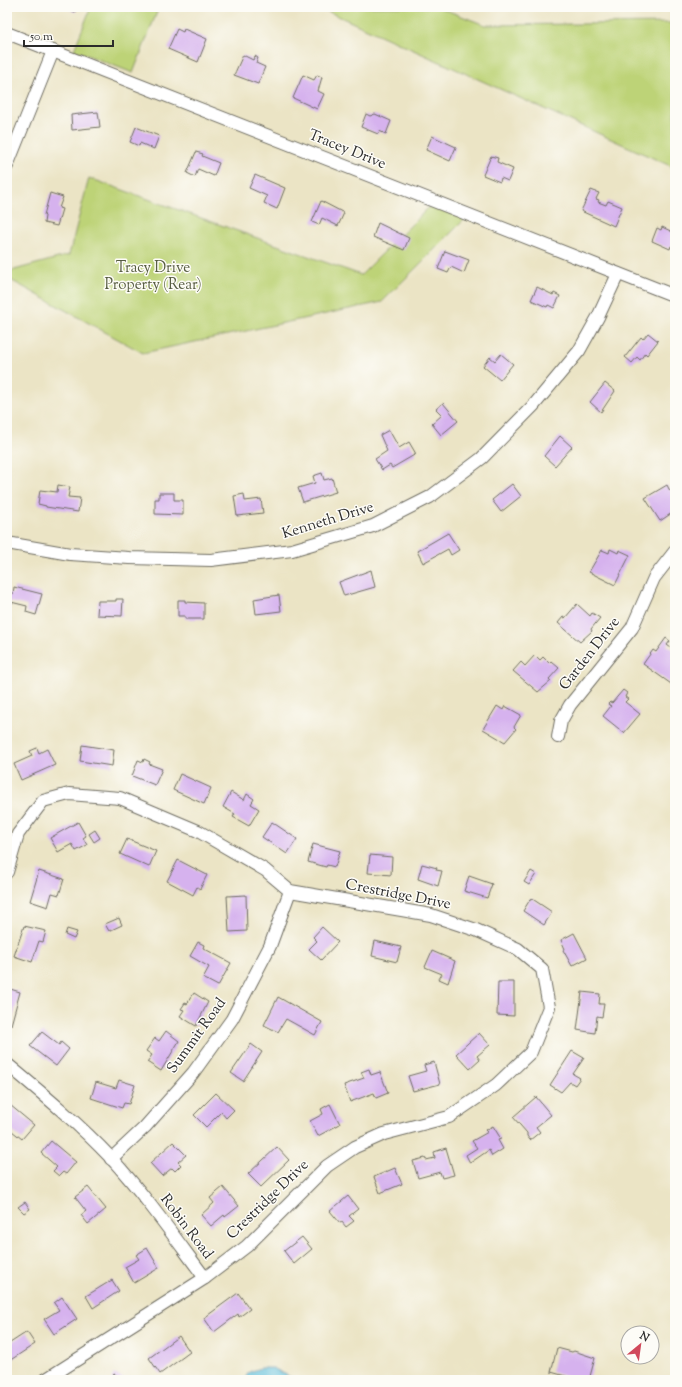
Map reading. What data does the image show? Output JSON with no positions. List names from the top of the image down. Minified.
{"streets":{"street":["Tracey Drive","Kenneth Drive","Garden Drive","Crestridge Drive","Summit Road","Robin Road"]},"crossings":[["Tracey Drive","Kenneth Drive"],["Crestridge Drive","Summit Road"],["Crestridge Drive","Robin Road"],["Summit Road","Robin Road"]],"parks":["Tracy Drive Property (Rear)"],"scale_bar":"50 m","north":"top right"}
